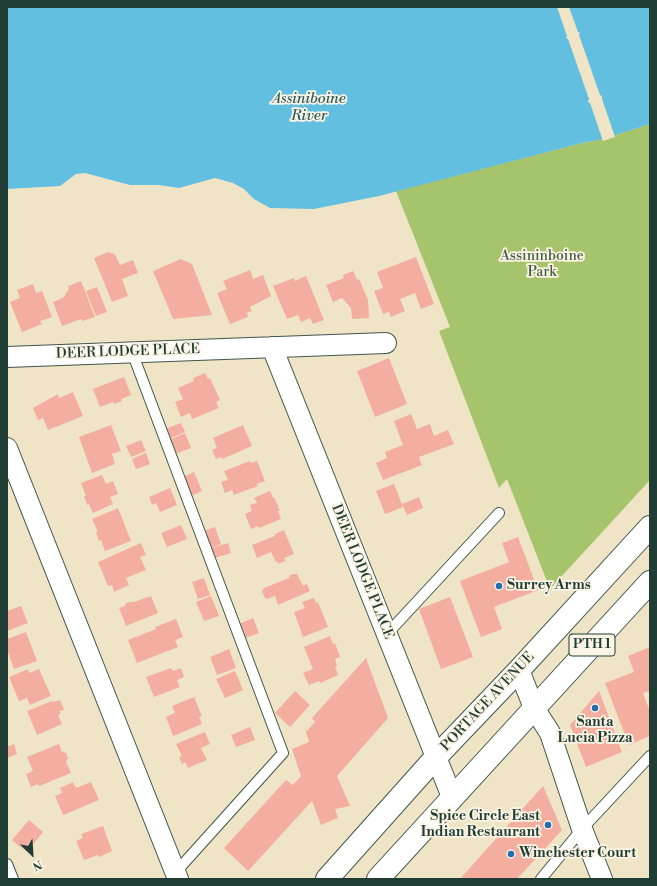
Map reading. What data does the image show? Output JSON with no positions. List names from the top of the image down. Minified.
{"streets":{"highway":["PTH 1","PORTAGE AVENUE"],"street":["DEER LODGE PLACE"]},"crossings":[["DEER LODGE PLACE","PTH 1"],["DEER LODGE PLACE","PORTAGE AVENUE"]],"water":["Assiniboine River"],"parks":["Assininboine Park"],"places":["Surrey Arms","Santa Lucia Pizza","Spice Circle East Indian Restaurant","Winchester Court"],"north":"bottom right"}
